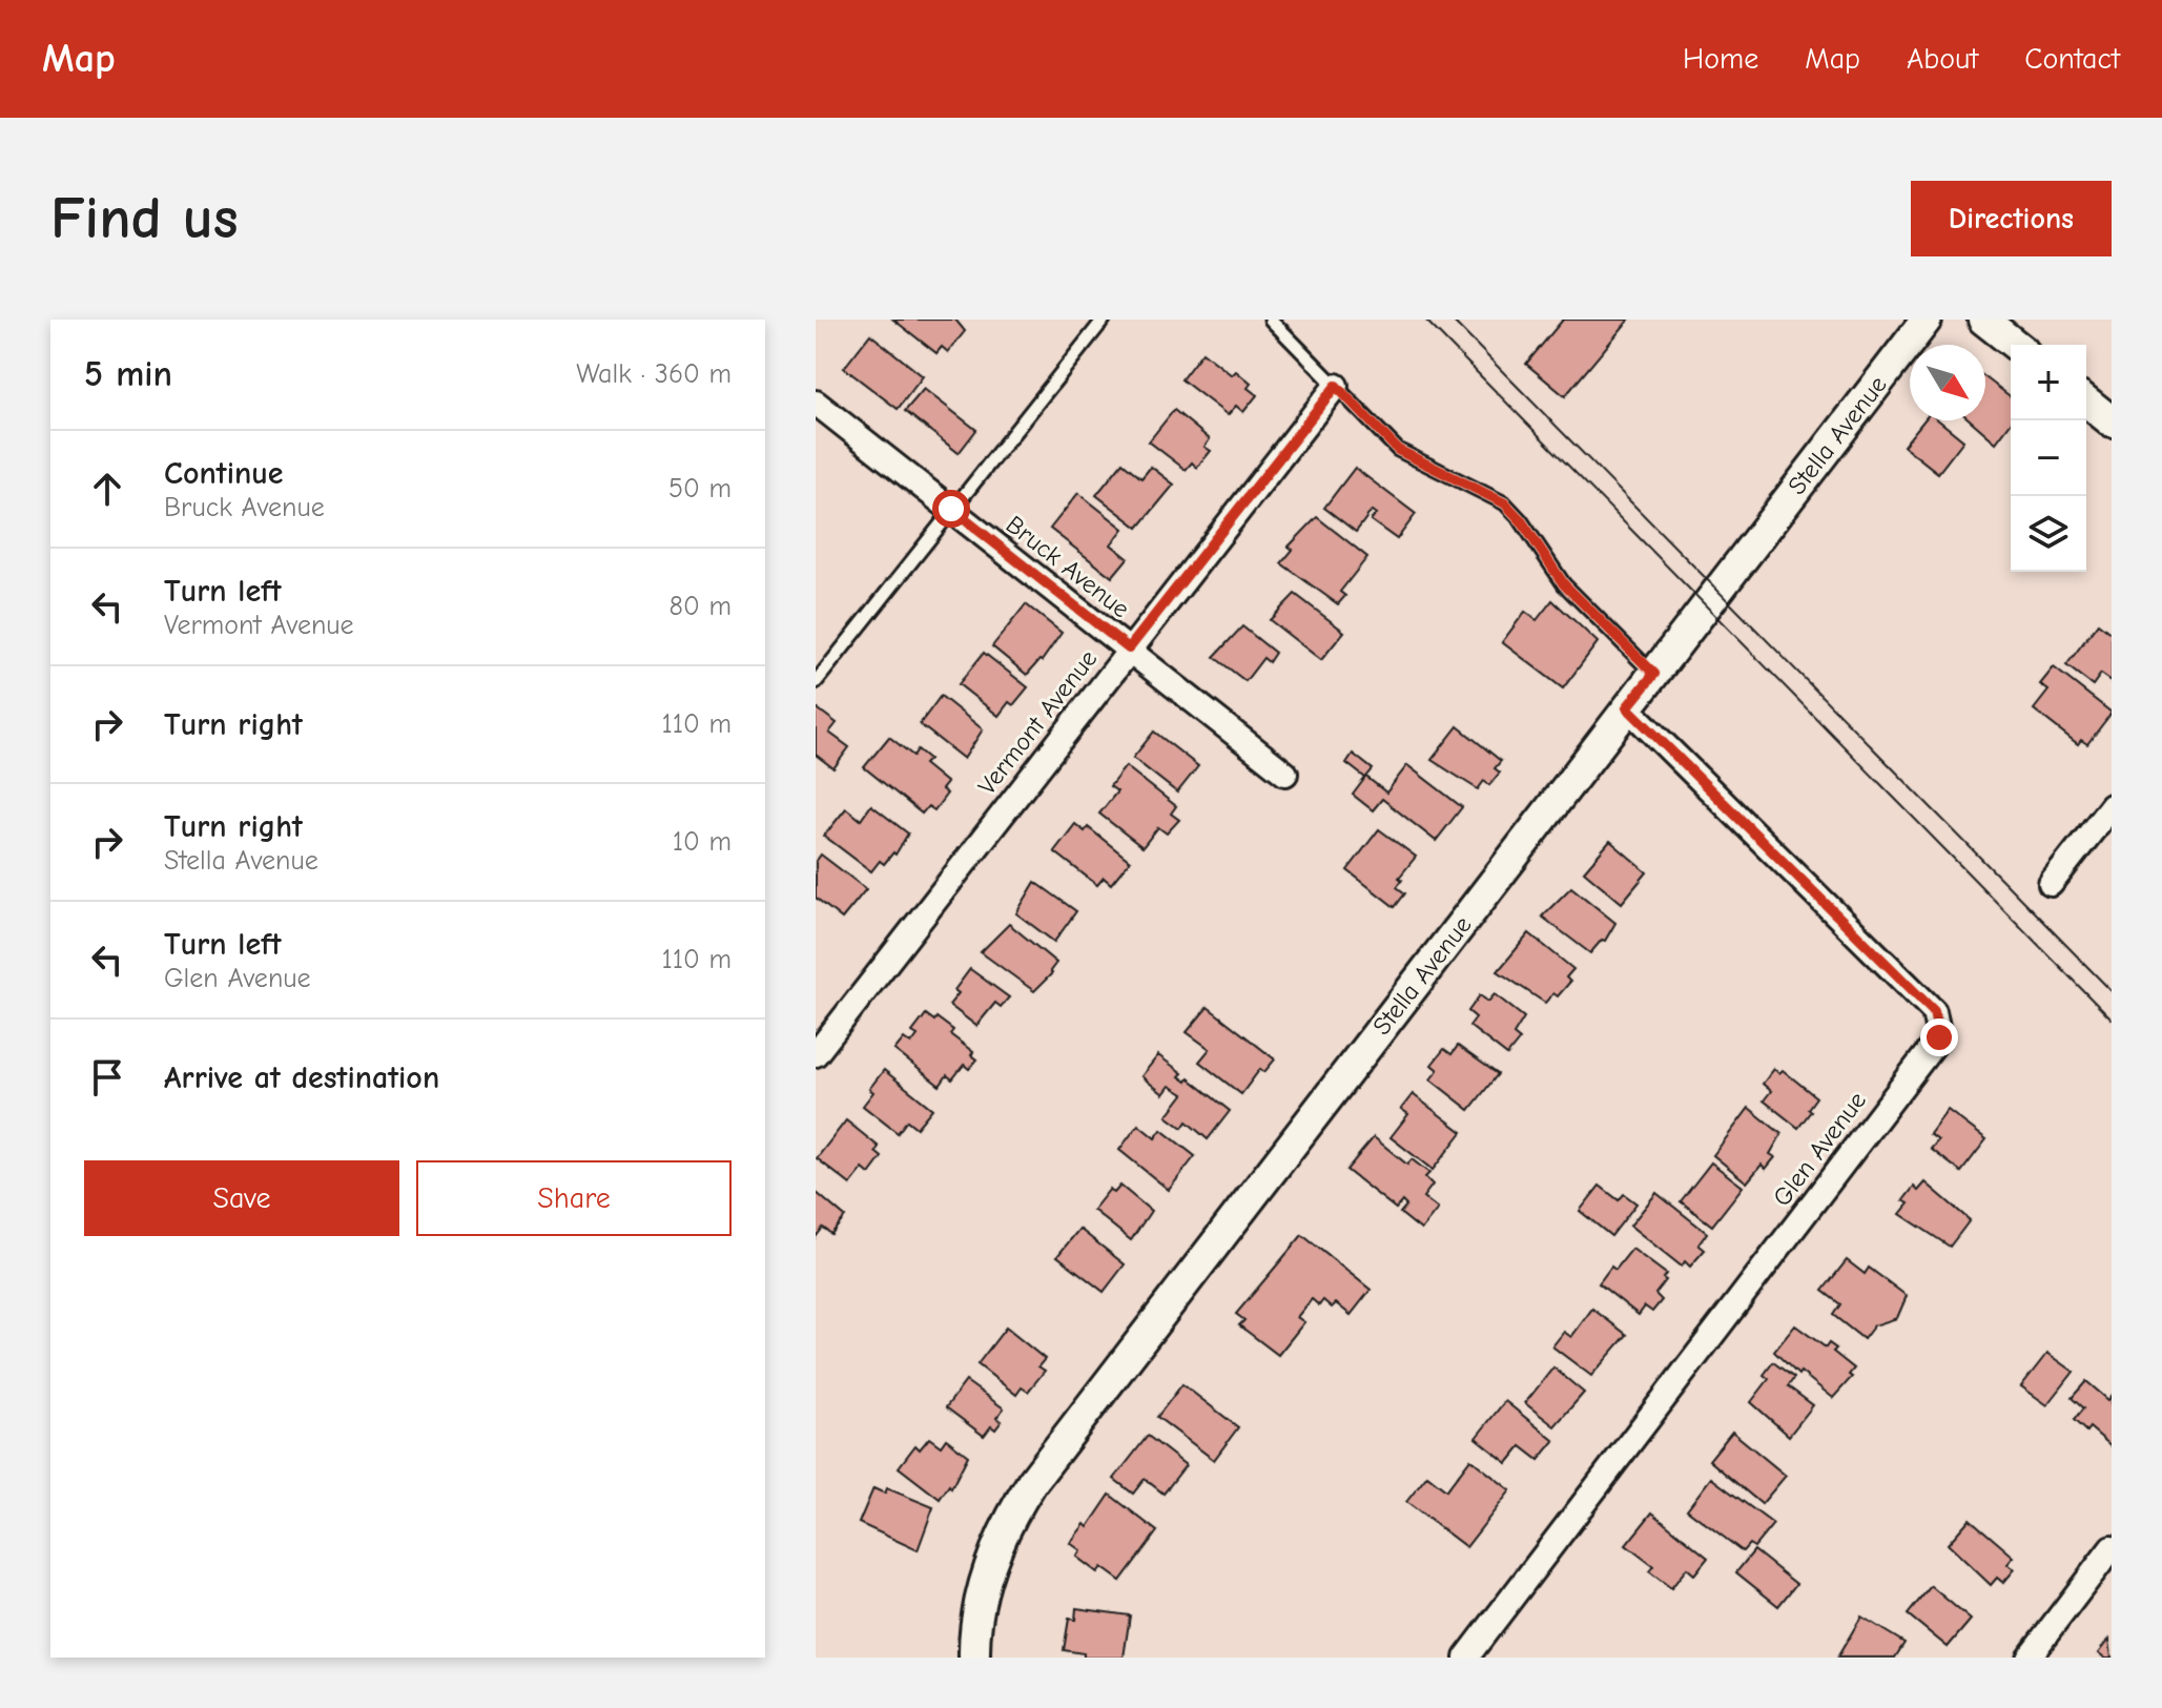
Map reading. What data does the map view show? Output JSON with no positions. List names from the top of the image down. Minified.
{"streets":{"street":["Stella Avenue","Bruck Avenue","Vermont Avenue","Glen Avenue"]},"crossings":[["Stella Avenue","Glen Avenue"],["Bruck Avenue","Vermont Avenue"]],"north":"bottom right","page":{"header":"Map","nav":["Home","Map","About","Contact"],"buttons":["Directions",["Save","Share"]],"title":"Find us","heading":["5 min","Walk · 360 m"],"map_buttons":["+","−"],"list":[["Continue","Bruck Avenue","50 m"],["Turn left","Vermont Avenue","80 m"],["Turn right","110 m"],["Turn right","Stella Avenue","10 m"],["Turn left","Glen Avenue","110 m"],"Arrive at destination"]}}
